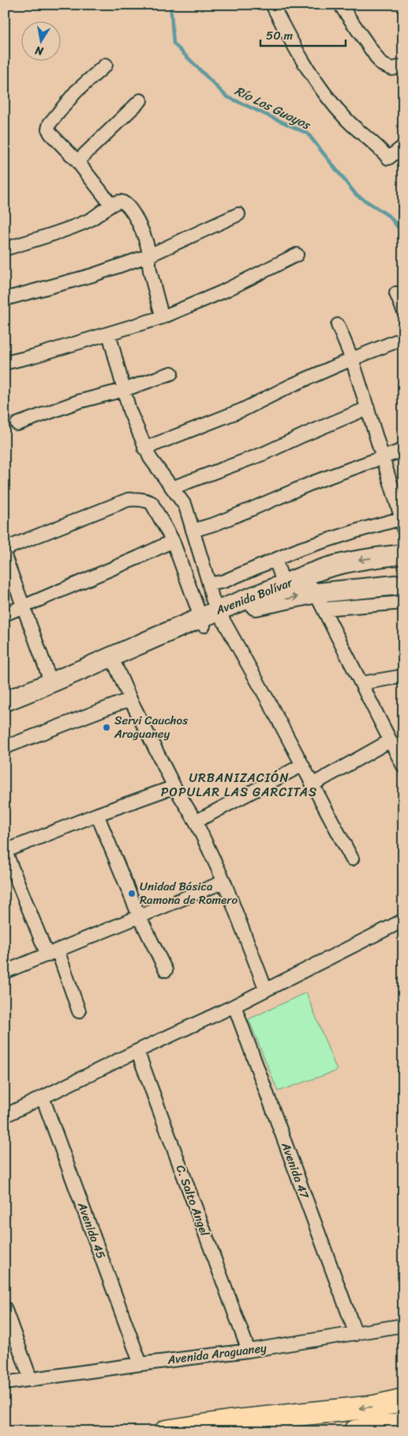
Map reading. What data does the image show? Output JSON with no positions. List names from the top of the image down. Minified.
{"streets":{"main road":["Avenida Bolívar"],"street":["Avenida 47","C. Salto Angel","Avenida 45","Avenida Araguaney"]},"crossings":[["Avenida 47","Avenida Araguaney"],["C. Salto Angel","Avenida Araguaney"],["Avenida 45","Avenida Araguaney"]],"districts":["URBANIZACIÓN POPULAR LAS GARCITAS"],"water":["Río Los Guayos"],"places":["Servi Cauchos Araguaney","Unidad Básica Ramona de Romero"],"scale_bar":"50 m","north":"bottom"}
